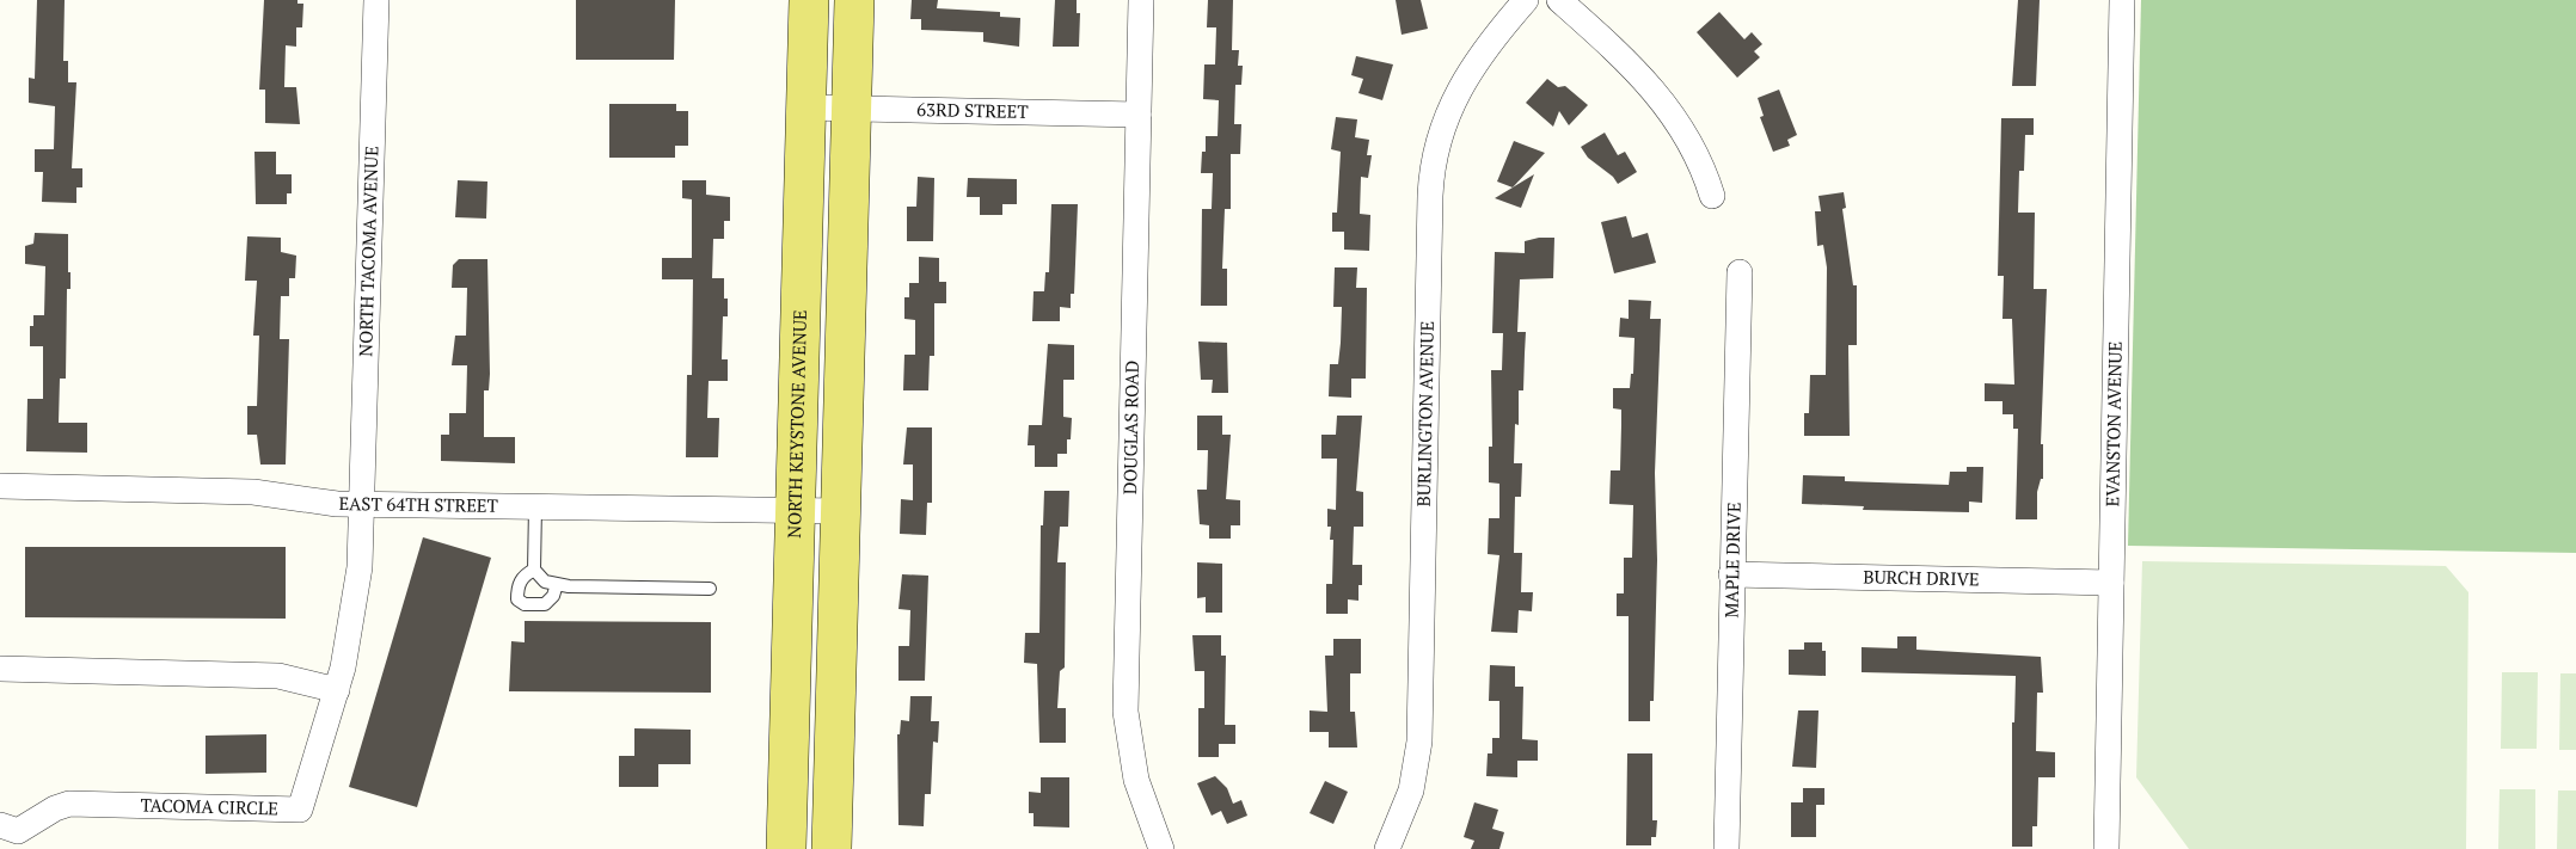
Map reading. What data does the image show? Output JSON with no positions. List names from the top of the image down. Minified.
{"streets":{"main road":["NORTH KEYSTONE AVENUE"],"street":["63RD STREET","NORTH TACOMA AVENUE","BURLINGTON AVENUE","EVANSTON AVENUE","DOUGLAS ROAD","EAST 64TH STREET","MAPLE DRIVE","BURCH DRIVE","TACOMA CIRCLE"]},"crossings":[["63RD STREET","NORTH KEYSTONE AVENUE"],["63RD STREET","DOUGLAS ROAD"],["NORTH TACOMA AVENUE","EAST 64TH STREET"],["NORTH TACOMA AVENUE","TACOMA CIRCLE"],["NORTH KEYSTONE AVENUE","EAST 64TH STREET"],["EVANSTON AVENUE","BURCH DRIVE"],["EAST 64TH STREET","TACOMA CIRCLE"],["MAPLE DRIVE","BURCH DRIVE"]]}
